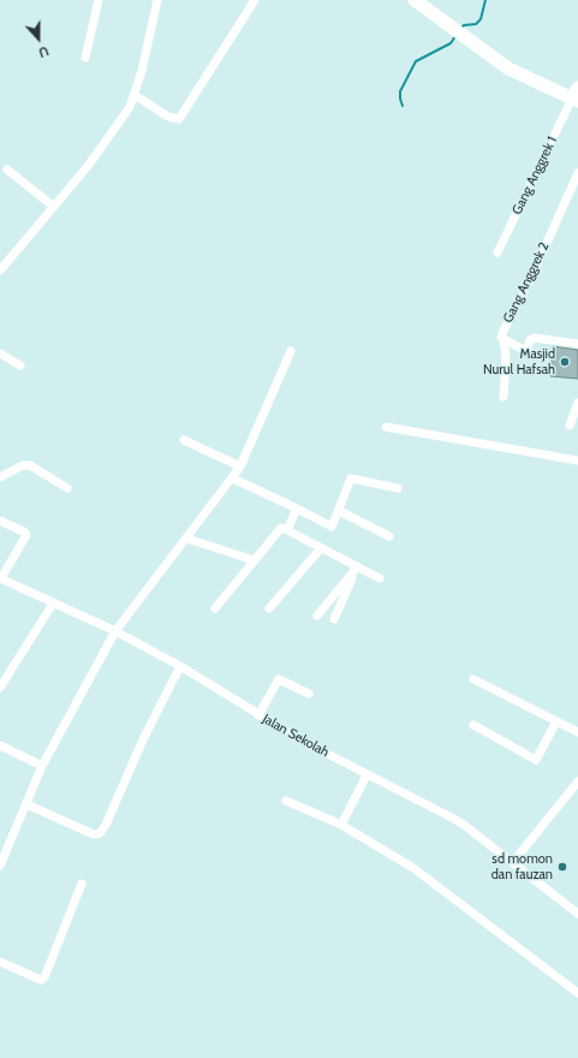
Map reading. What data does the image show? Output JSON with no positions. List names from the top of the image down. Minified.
{"streets":{"street":["Gang Anggrek 1","Gang Anggrek 2","Jalan Sekolah"]},"places":["Masjid Nurul Hafsah","sd momon dan fauzan"],"north":"bottom"}
